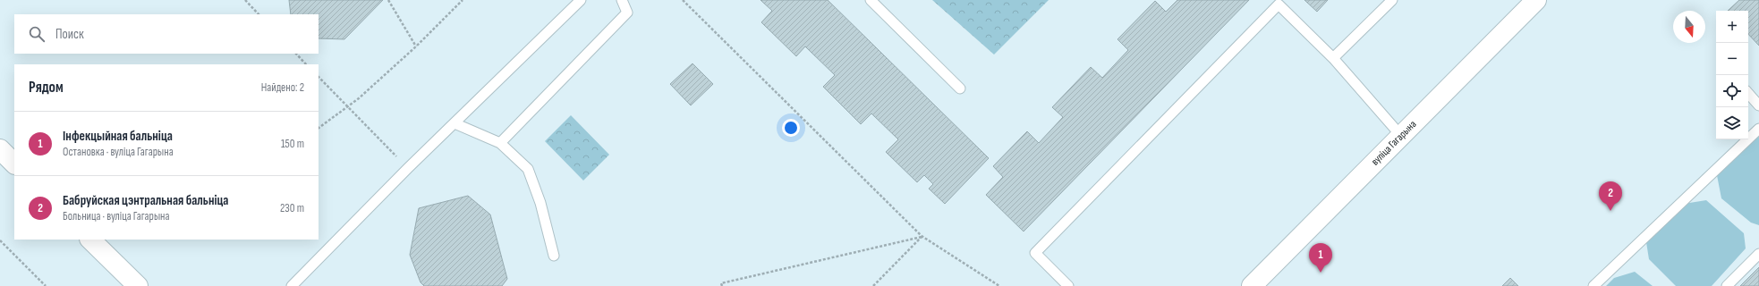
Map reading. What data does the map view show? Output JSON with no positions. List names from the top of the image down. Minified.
{"streets":{"main road":["вуліца Гагарына"]},"north":"bottom","page":{"map_buttons":["+","−"],"search":"Поиск","heading":["Рядом","Найдено: 2"],"list":[{"mark":"1","name":"Інфекцыйная бальніца","note":"Остановка · вуліца Гагарына","value":"150 m"},{"mark":"2","name":"Бабруйская цэнтральная бальніца","note":"Больница · вуліца Гагарына","value":"230 m"}],"pins":["2","1"]}}
